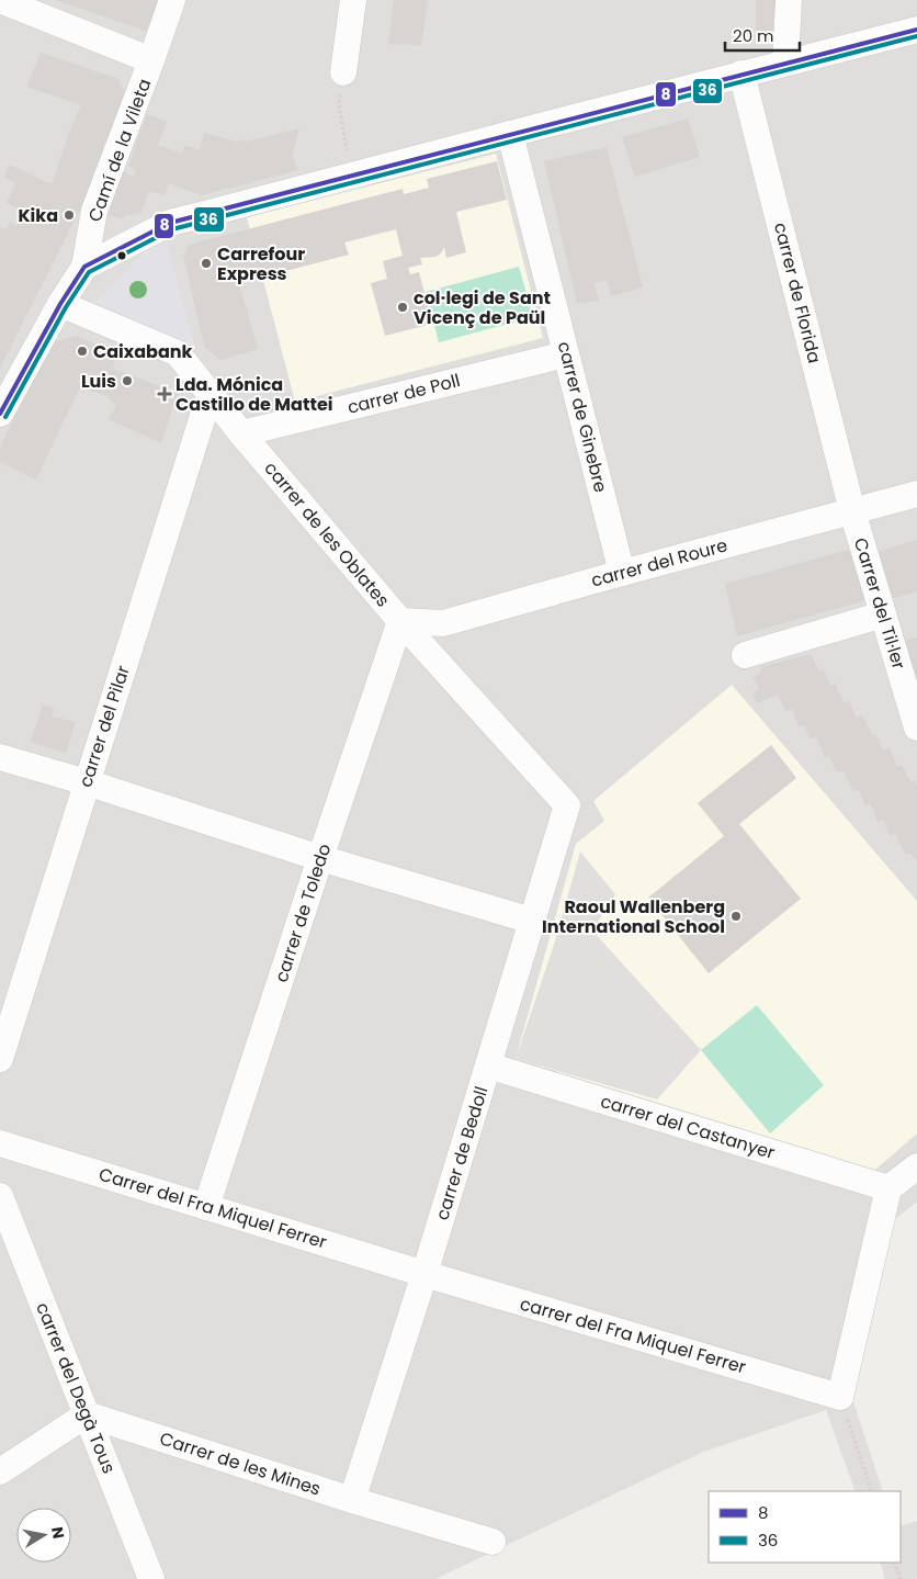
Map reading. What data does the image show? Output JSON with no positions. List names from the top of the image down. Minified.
{"streets":{"street":["Camí de la Vileta","carrer de Florida","carrer de Poll","carrer de Ginebre","carrer de les Oblates","carrer del Roure","Carrer del Til·ler","carrer del Pilar","carrer de Toledo","carrer del Castanyer","carrer de Bedoll","Carrer del Fra Miquel Ferrer","carrer del Fra Miquel Ferrer","carrer del Degà Tous","Carrer de les Mines"]},"crossings":[["Camí de la Vileta","carrer de les Oblates"],["carrer de Florida","carrer del Roure"],["carrer de Florida","Carrer del Til·ler"],["carrer de Poll","carrer de Ginebre"],["carrer de Poll","carrer de les Oblates"],["carrer de Ginebre","carrer del Roure"],["carrer de les Oblates","carrer del Roure"],["carrer de les Oblates","carrer del Pilar"],["carrer de les Oblates","carrer de Toledo"],["carrer de les Oblates","carrer de Bedoll"],["carrer del Roure","Carrer del Til·ler"],["carrer del Roure","carrer de Toledo"],["carrer de Toledo","Carrer del Fra Miquel Ferrer"],["carrer del Castanyer","carrer de Bedoll"],["carrer de Bedoll","Carrer del Fra Miquel Ferrer"],["carrer de Bedoll","carrer del Fra Miquel Ferrer"],["carrer de Bedoll","Carrer de les Mines"],["Carrer del Fra Miquel Ferrer","carrer del Fra Miquel Ferrer"],["carrer del Degà Tous","Carrer de les Mines"]],"places":{"other":["Kika","Carrefour Express","col·legi de Sant Vicenç de Paül","Caixabank","Luis","Raoul Wallenberg International School"],"health":["Lda. Mónica Castillo de Mattei"]},"lines":["transit line 8","transit line 36"],"legend":["8","36"],"scale_bar":"20 m","north":"right"}
